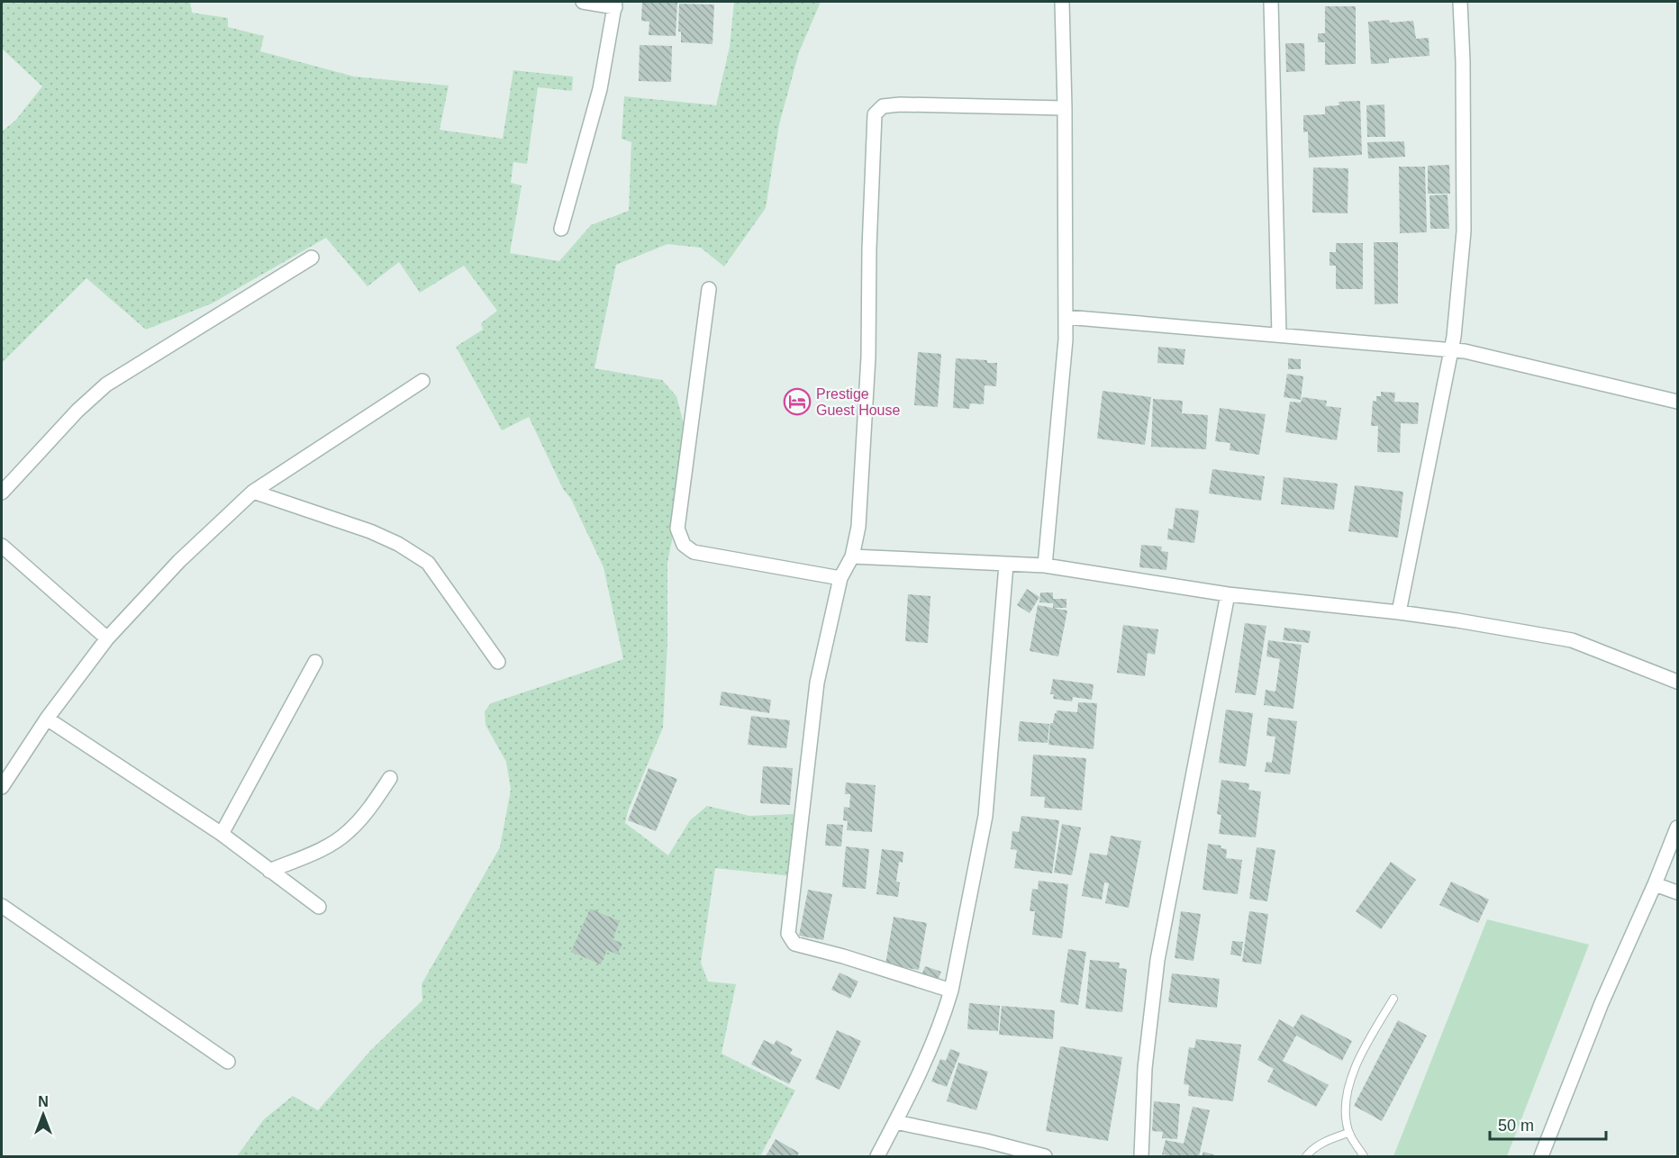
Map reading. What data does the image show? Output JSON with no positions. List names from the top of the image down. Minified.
{"places":{"hotel":["Prestige Guest House"]},"scale_bar":"50 m","north":"top"}
